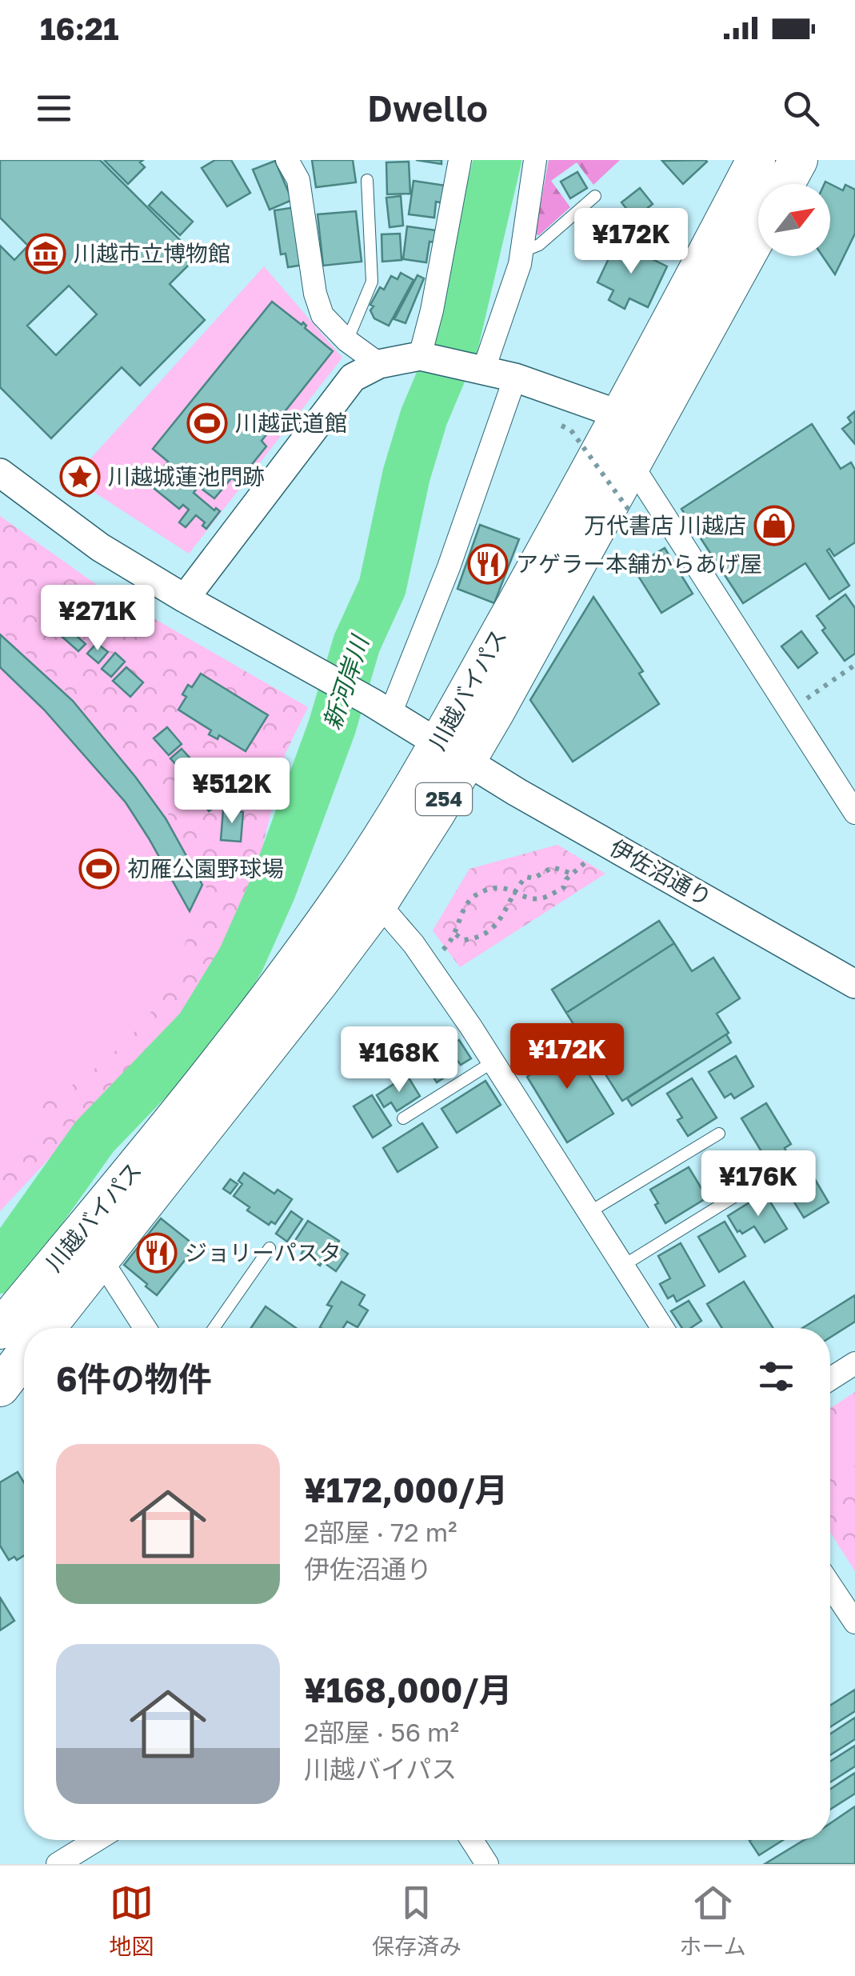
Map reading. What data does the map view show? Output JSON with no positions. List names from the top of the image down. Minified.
{"streets":{"highway":["川越バイパス","254"],"street":["伊佐沼通り"]},"crossings":[["川越バイパス","伊佐沼通り"]],"water":["新河岸川"],"places":{"museum":["川越市立博物館"],"sports":["川越武道館","初雁公園野球場"],"place":["川越城蓮池門跡"],"shop":["万代書店 川越店"],"restaurant":["アゲラー本舗からあげ屋","ジョリーパスタ"]},"north":"top right","page":{"status":"16:21","header":"Dwello","price":["¥172K","¥271K","¥512K","¥172K","¥168K","¥176K"],"heading":"6件の物件","list":[{"name":"¥172,000/月","note":"2部屋 · 72 m² · 伊佐沼通り"},{"name":"¥168,000/月","note":"2部屋 · 56 m² · 川越バイパス"}],"tabs":["地図","保存済み","ホーム"]}}
